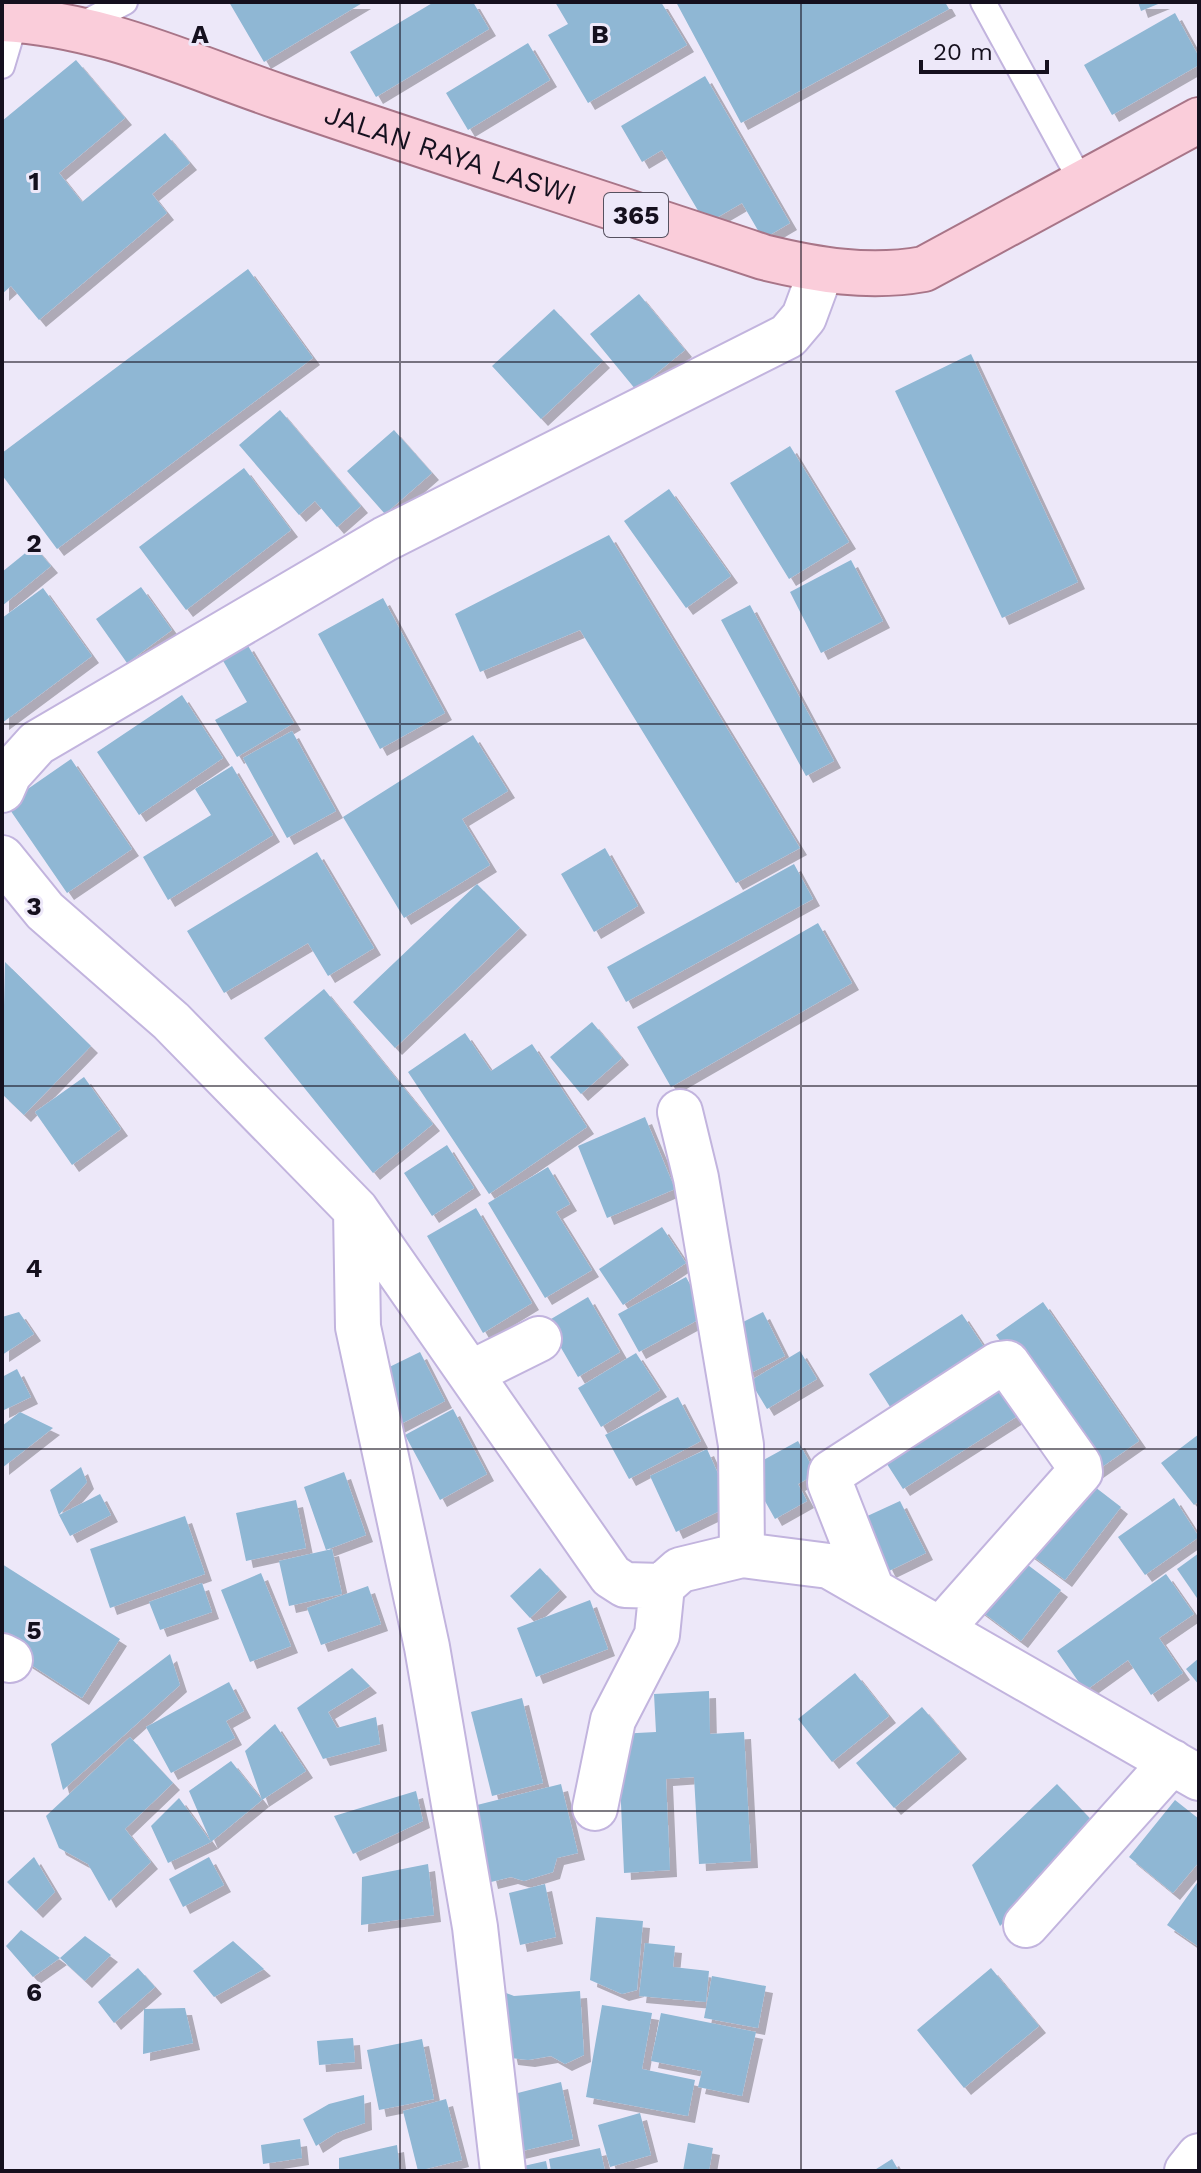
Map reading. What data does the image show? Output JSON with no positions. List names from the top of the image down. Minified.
{"streets":{"main road":["JALAN RAYA LASWI","365"]},"scale_bar":"20 m","grid":{"columns":["A","B"],"rows":["1","2","3","4","5","6"]}}
